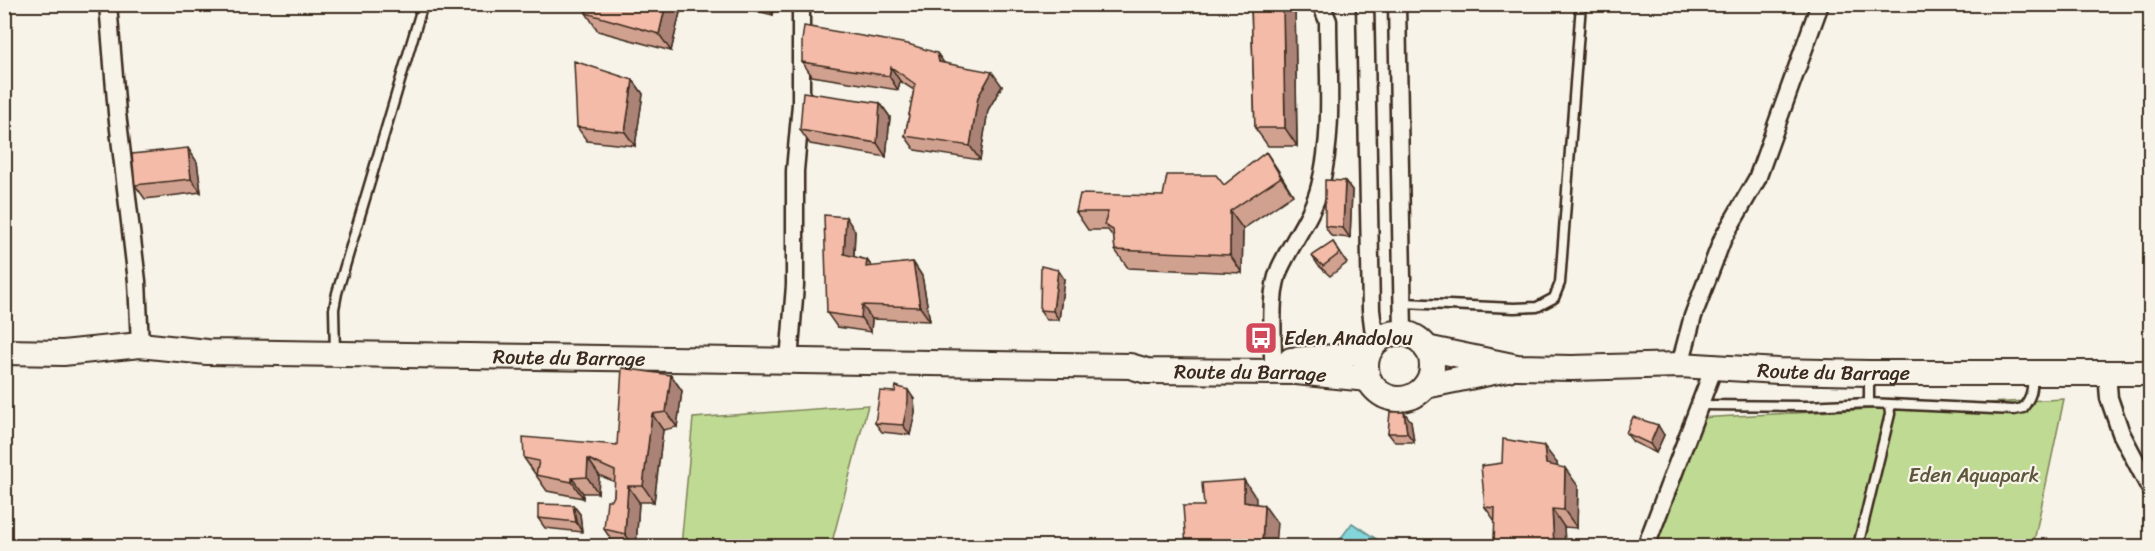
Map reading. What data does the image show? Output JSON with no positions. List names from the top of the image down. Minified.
{"streets":{"main road":["Route du Barrage"]},"parks":["Eden Aquapark"],"places":{"bus stop":["Eden Anadolou"]}}
